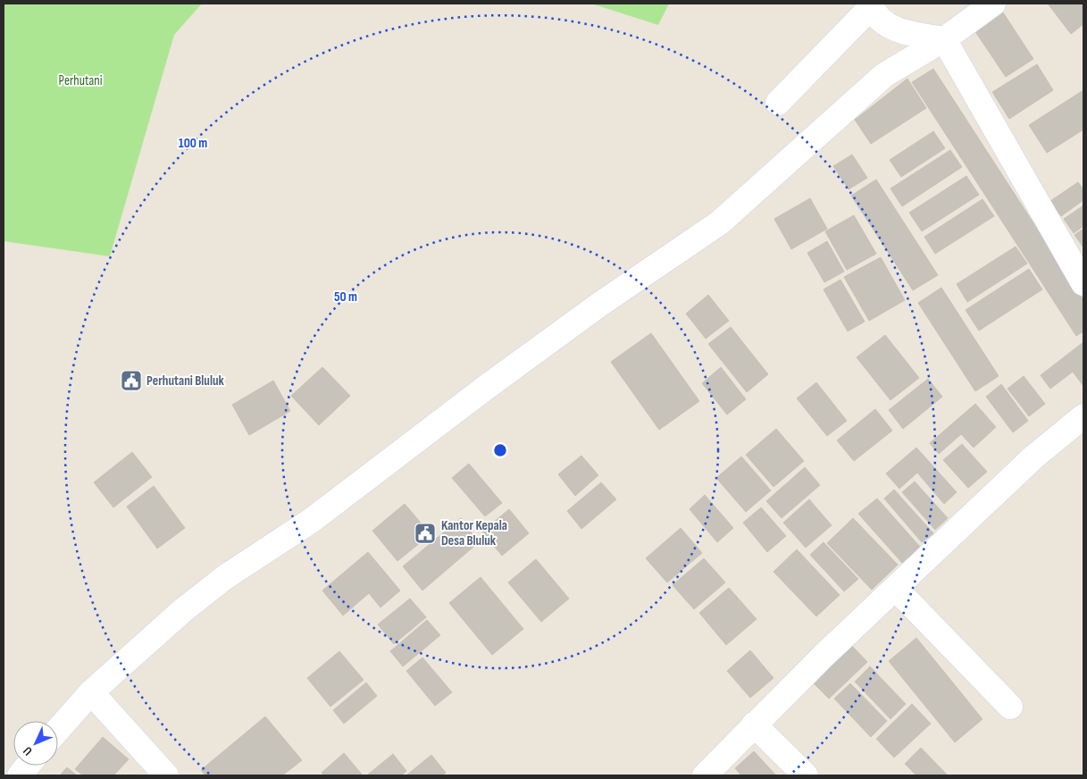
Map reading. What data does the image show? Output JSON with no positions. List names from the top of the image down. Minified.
{"parks":["Perhutani"],"places":{"public building":["Perhutani Bluluk","Kantor Kepala Desa Bluluk"]},"north":"bottom left","rings":["100 m","50 m"]}
